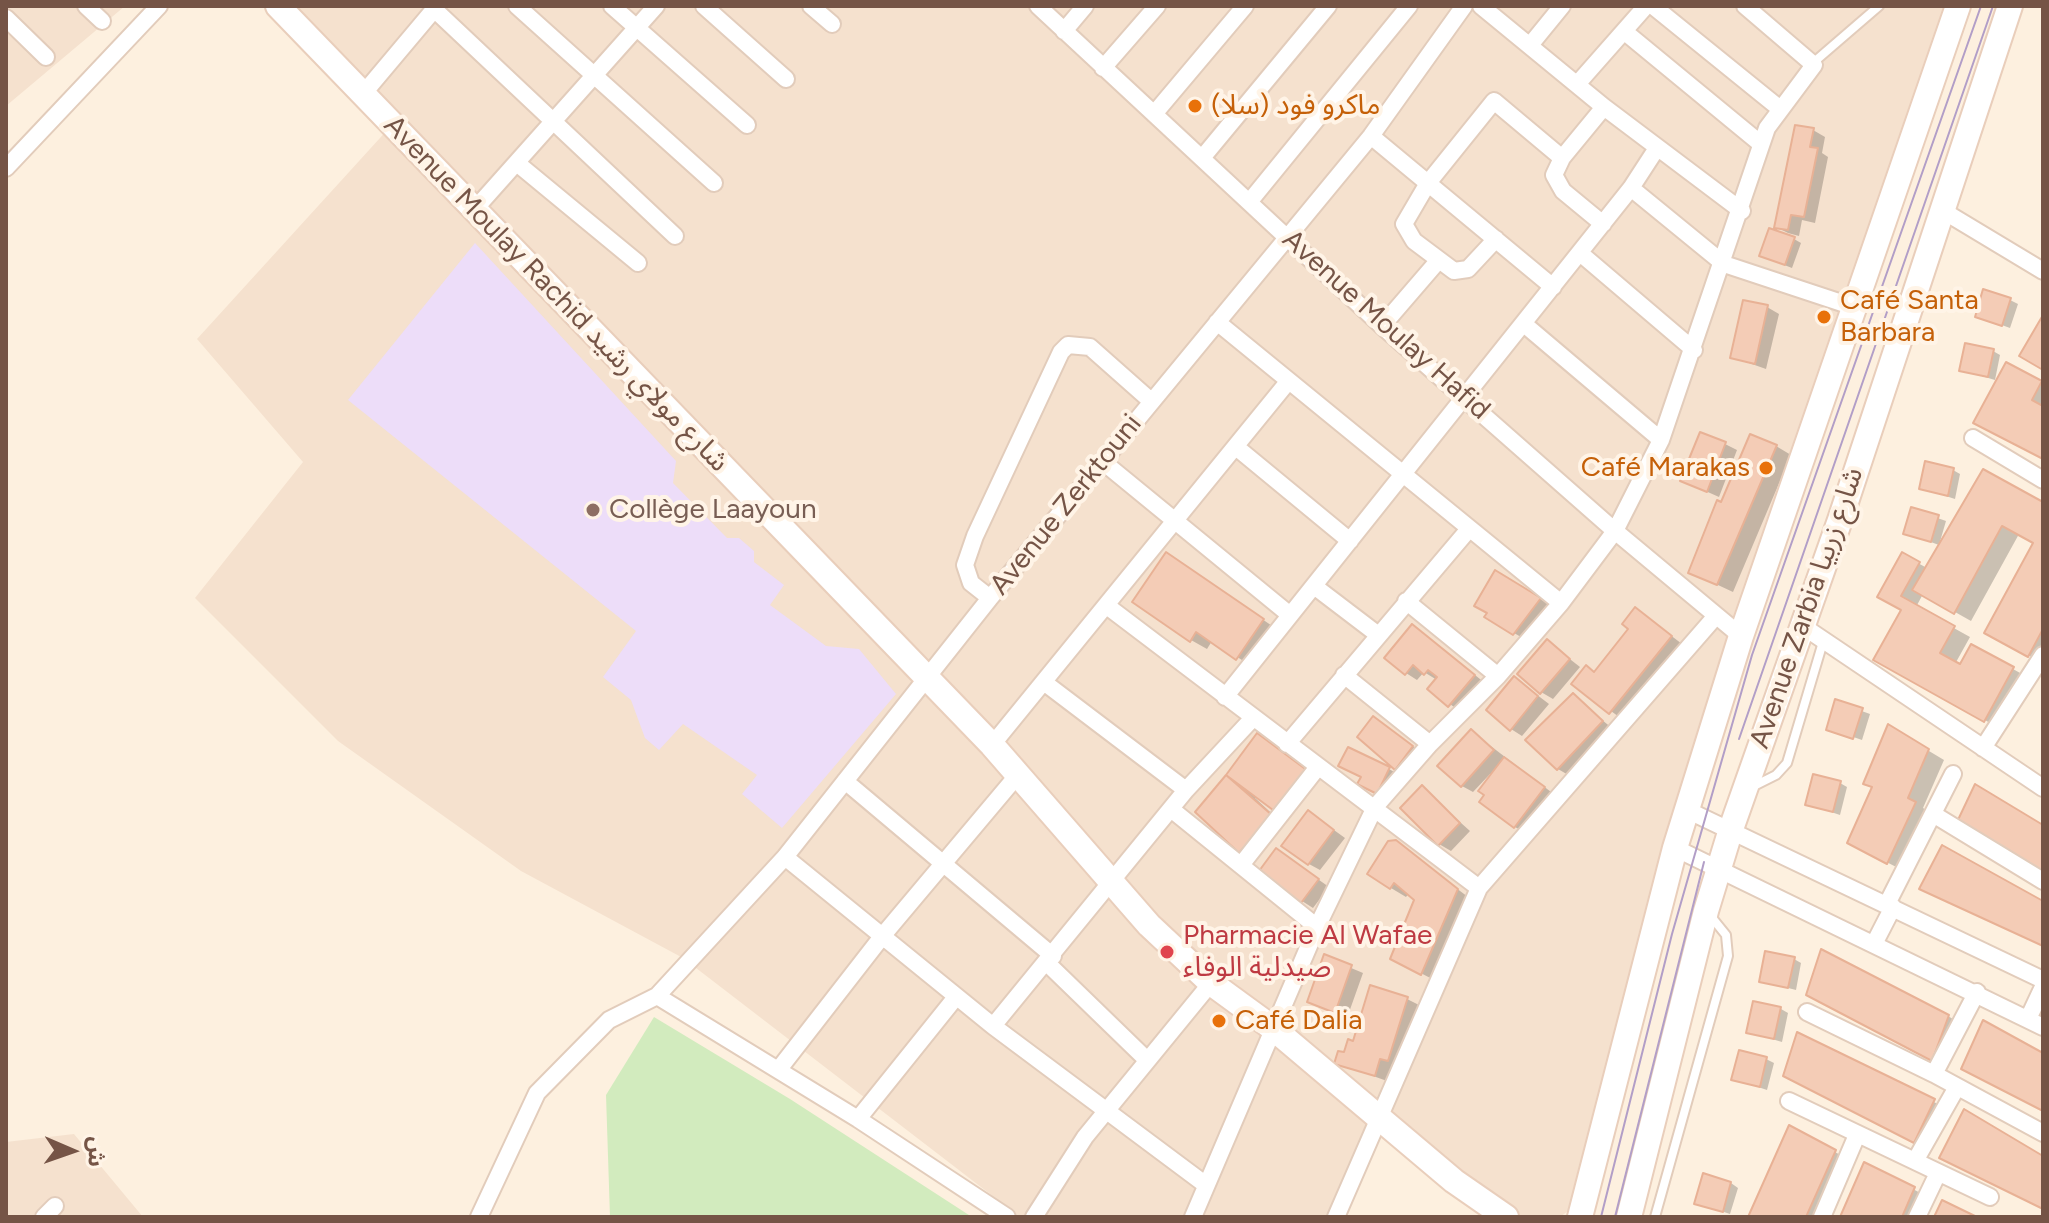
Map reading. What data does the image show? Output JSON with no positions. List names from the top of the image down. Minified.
{"streets":{"main road":["Avenue Moulay Rachid شارع مولاي رشيد","Avenue Zarbia شارع زربيا"],"street":["Avenue Moulay Hafid","Avenue Zerktouni"]},"crossings":[["Avenue Moulay Rachid شارع مولاي رشيد","Avenue Zerktouni"],["Avenue Moulay Hafid","Avenue Zerktouni"],["Avenue Moulay Hafid","Avenue Zarbia شارع زربيا"]],"places":["ماكرو فود (سلا)","Café Santa Barbara","Café Marakas","Collège Laayoun","Pharmacie Al Wafae صيدلية الوفاء","Café Dalia"],"north":"right"}
